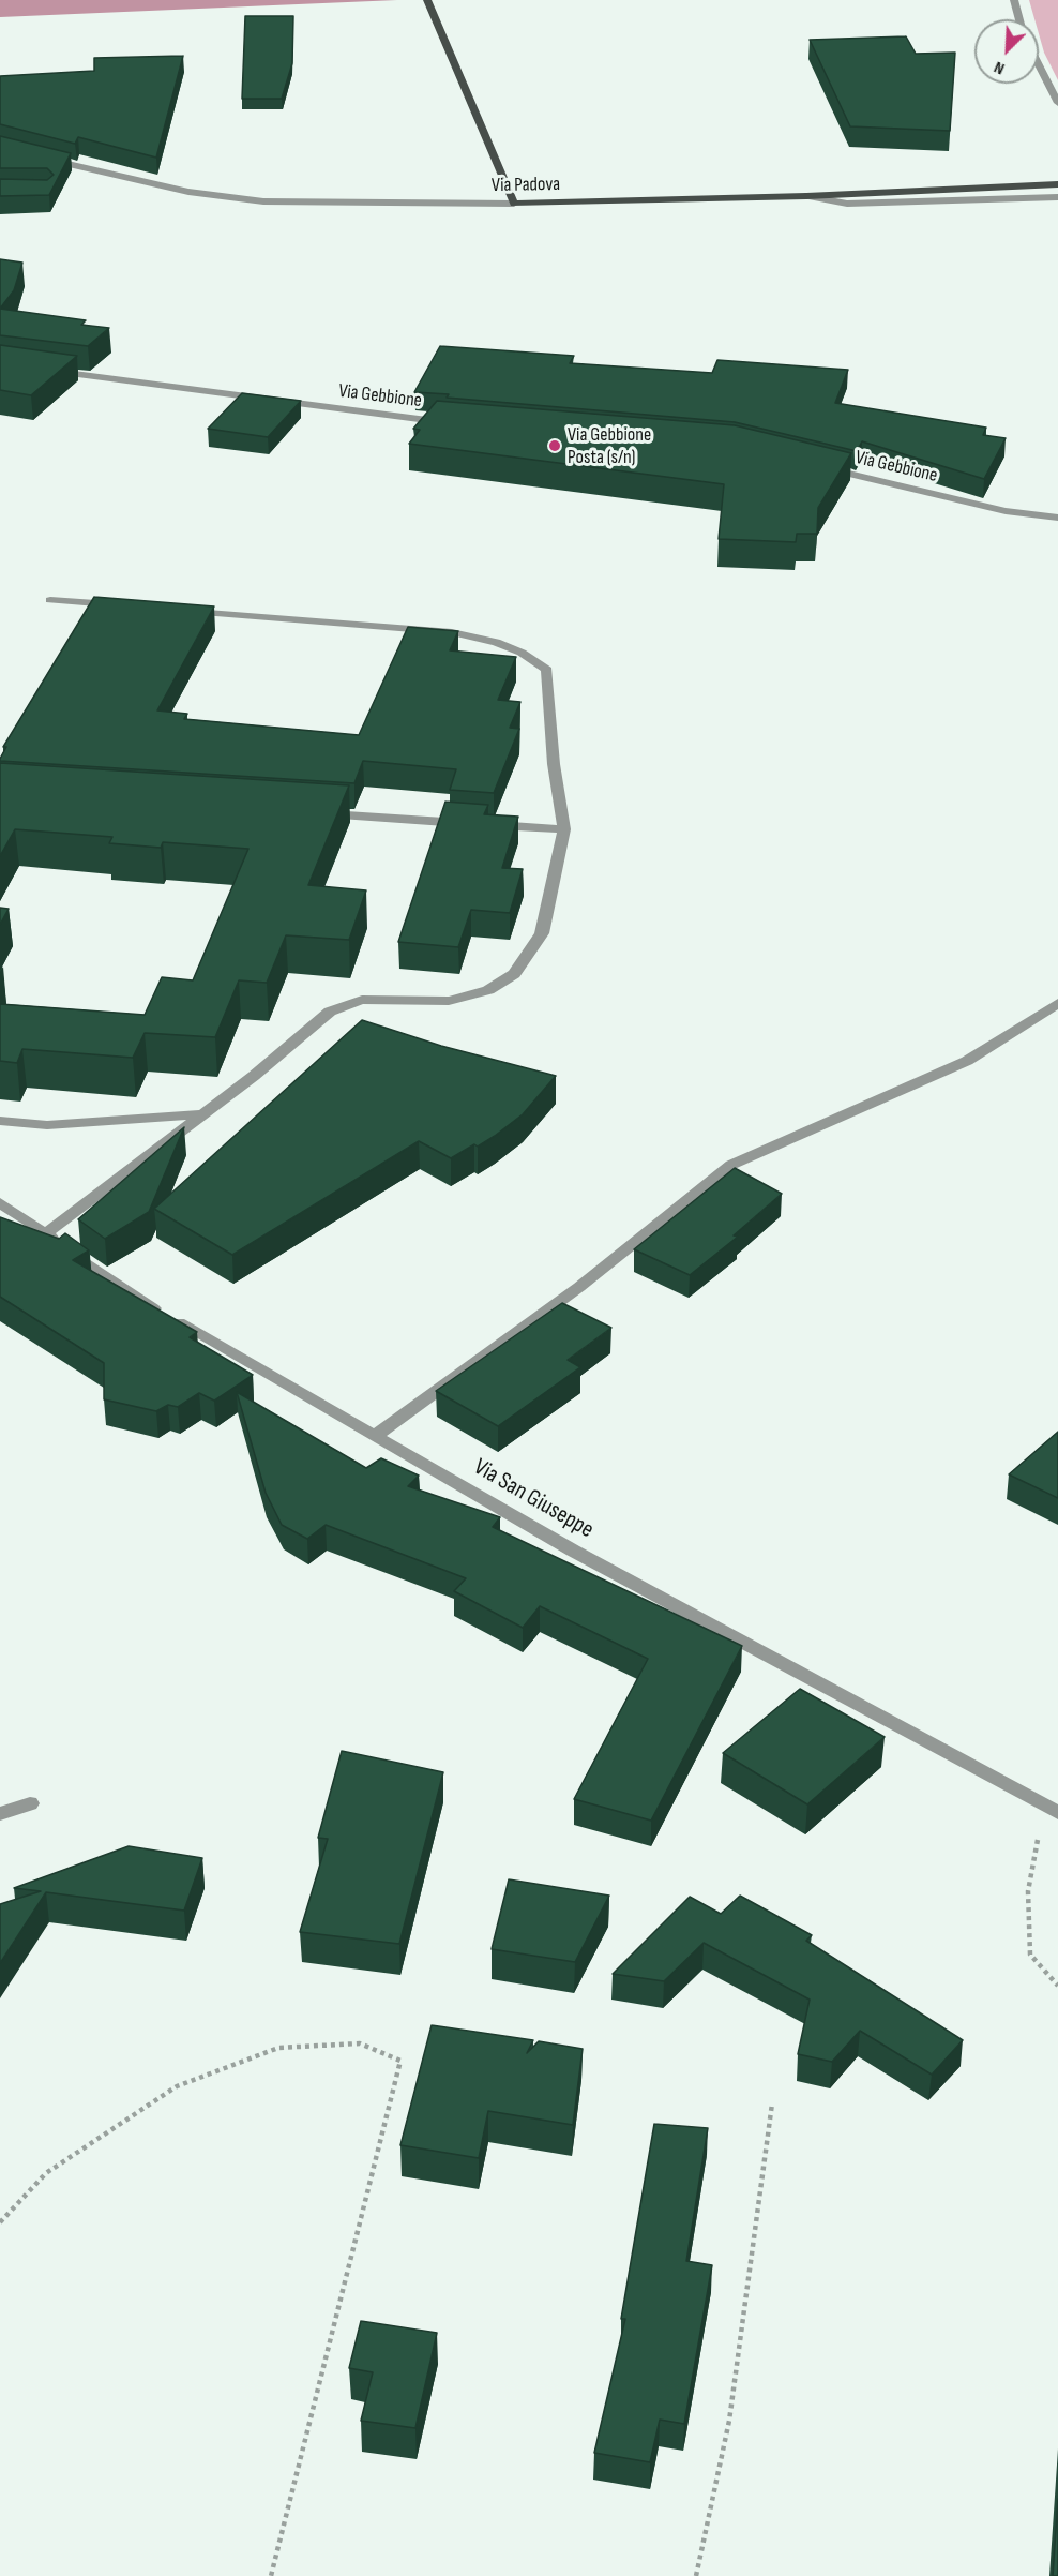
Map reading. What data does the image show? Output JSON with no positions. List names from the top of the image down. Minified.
{"streets":{"main road":["Via Padova"],"street":["Via Gebbione","Via San Giuseppe"]},"places":["Via Gebbione Posta (s/n)"],"north":"bottom left"}
